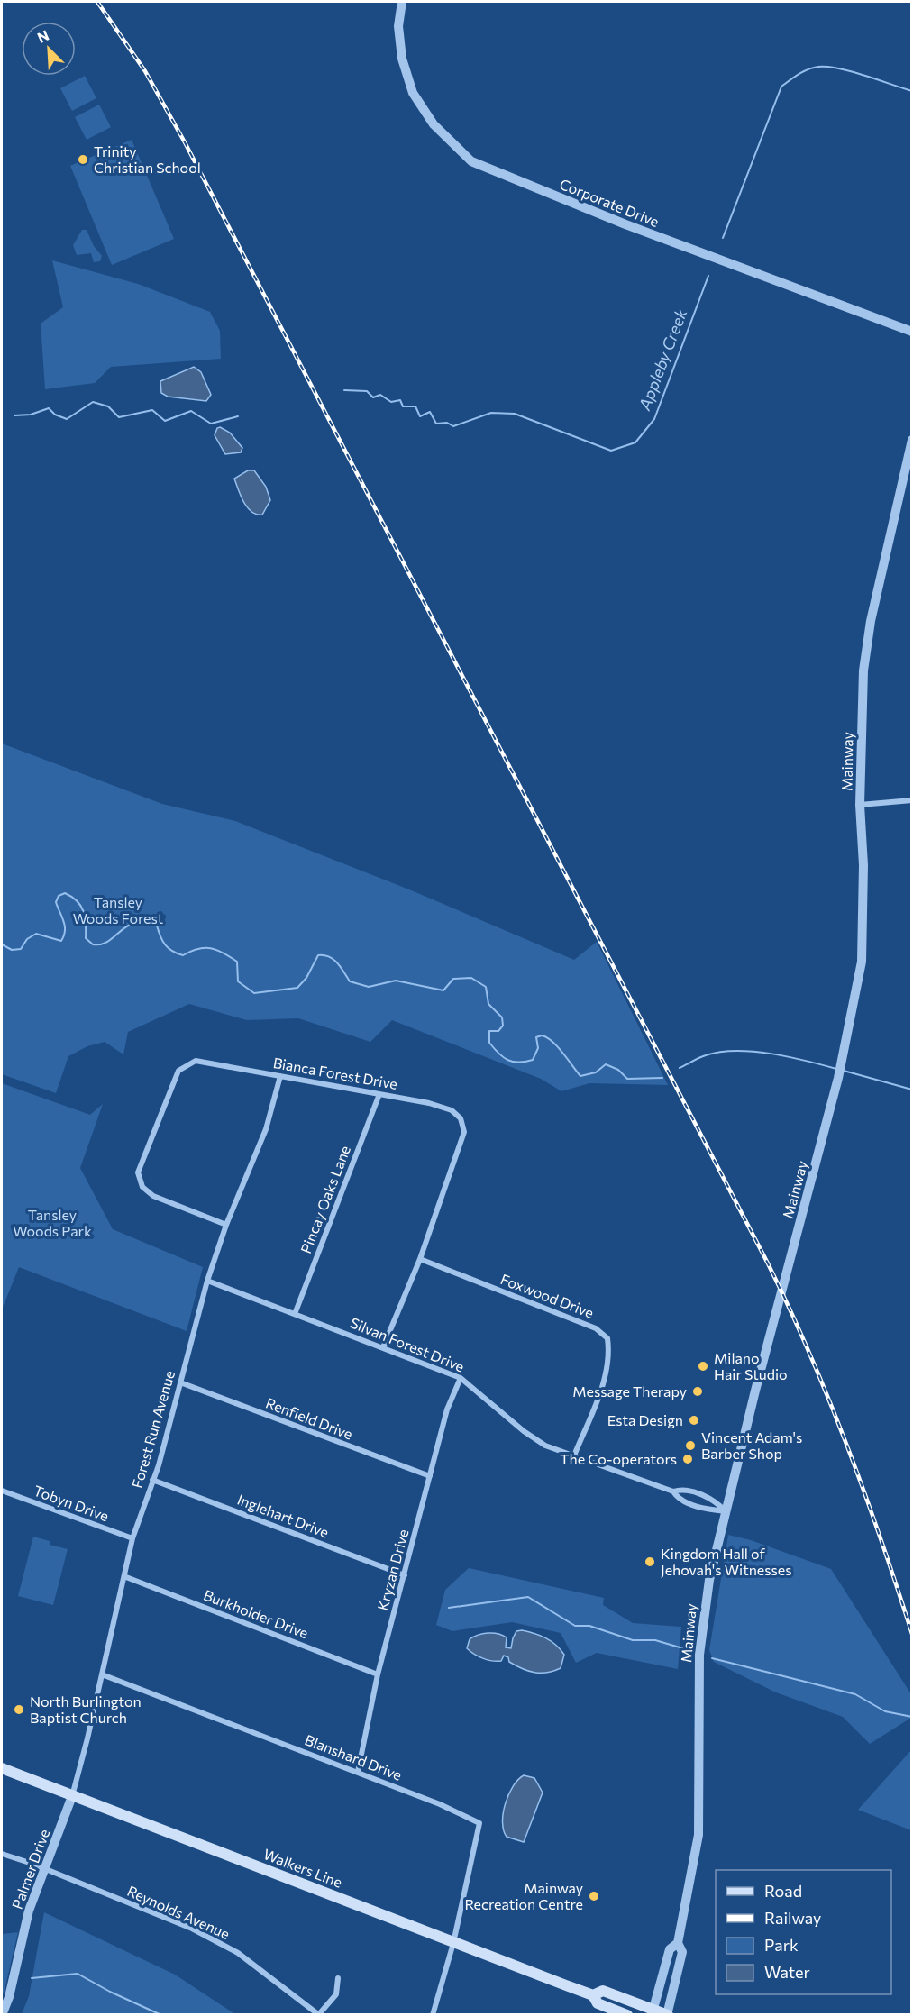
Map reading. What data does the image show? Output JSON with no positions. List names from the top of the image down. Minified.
{"streets":{"main road":["Walkers Line"],"street":["Corporate Drive","Mainway","Bianca Forest Drive","Pincay Oaks Lane","Foxwood Drive","Silvan Forest Drive","Renfield Drive","Forest Run Avenue","Tobyn Drive","Inglehart Drive","Kryzan Drive","Burkholder Drive","Blanshard Drive","Palmer Drive","Reynolds Avenue"]},"crossings":[["Mainway","Silvan Forest Drive"],["Mainway","Walkers Line"],["Bianca Forest Drive","Pincay Oaks Lane"],["Bianca Forest Drive","Foxwood Drive"],["Bianca Forest Drive","Silvan Forest Drive"],["Bianca Forest Drive","Forest Run Avenue"],["Pincay Oaks Lane","Silvan Forest Drive"],["Foxwood Drive","Silvan Forest Drive"],["Silvan Forest Drive","Forest Run Avenue"],["Silvan Forest Drive","Kryzan Drive"],["Renfield Drive","Forest Run Avenue"],["Renfield Drive","Kryzan Drive"],["Forest Run Avenue","Tobyn Drive"],["Forest Run Avenue","Inglehart Drive"],["Forest Run Avenue","Burkholder Drive"],["Forest Run Avenue","Blanshard Drive"],["Forest Run Avenue","Walkers Line"],["Forest Run Avenue","Palmer Drive"],["Inglehart Drive","Kryzan Drive"],["Kryzan Drive","Burkholder Drive"],["Kryzan Drive","Blanshard Drive"],["Blanshard Drive","Walkers Line"],["Walkers Line","Palmer Drive"],["Palmer Drive","Reynolds Avenue"]],"water":["Appleby Creek"],"parks":["Tansley Woods Forest","Tansley Woods Park"],"places":["Trinity Christian School","Milano Hair Studio","Message Therapy","Esta Design","Vincent Adam's Barber Shop","The Co-operators","Kingdom Hall of Jehovah's Witnesses","North Burlington Baptist Church","Mainway Recreation Centre"],"legend":["Road","Railway","Park","Water"],"north":"top left"}
